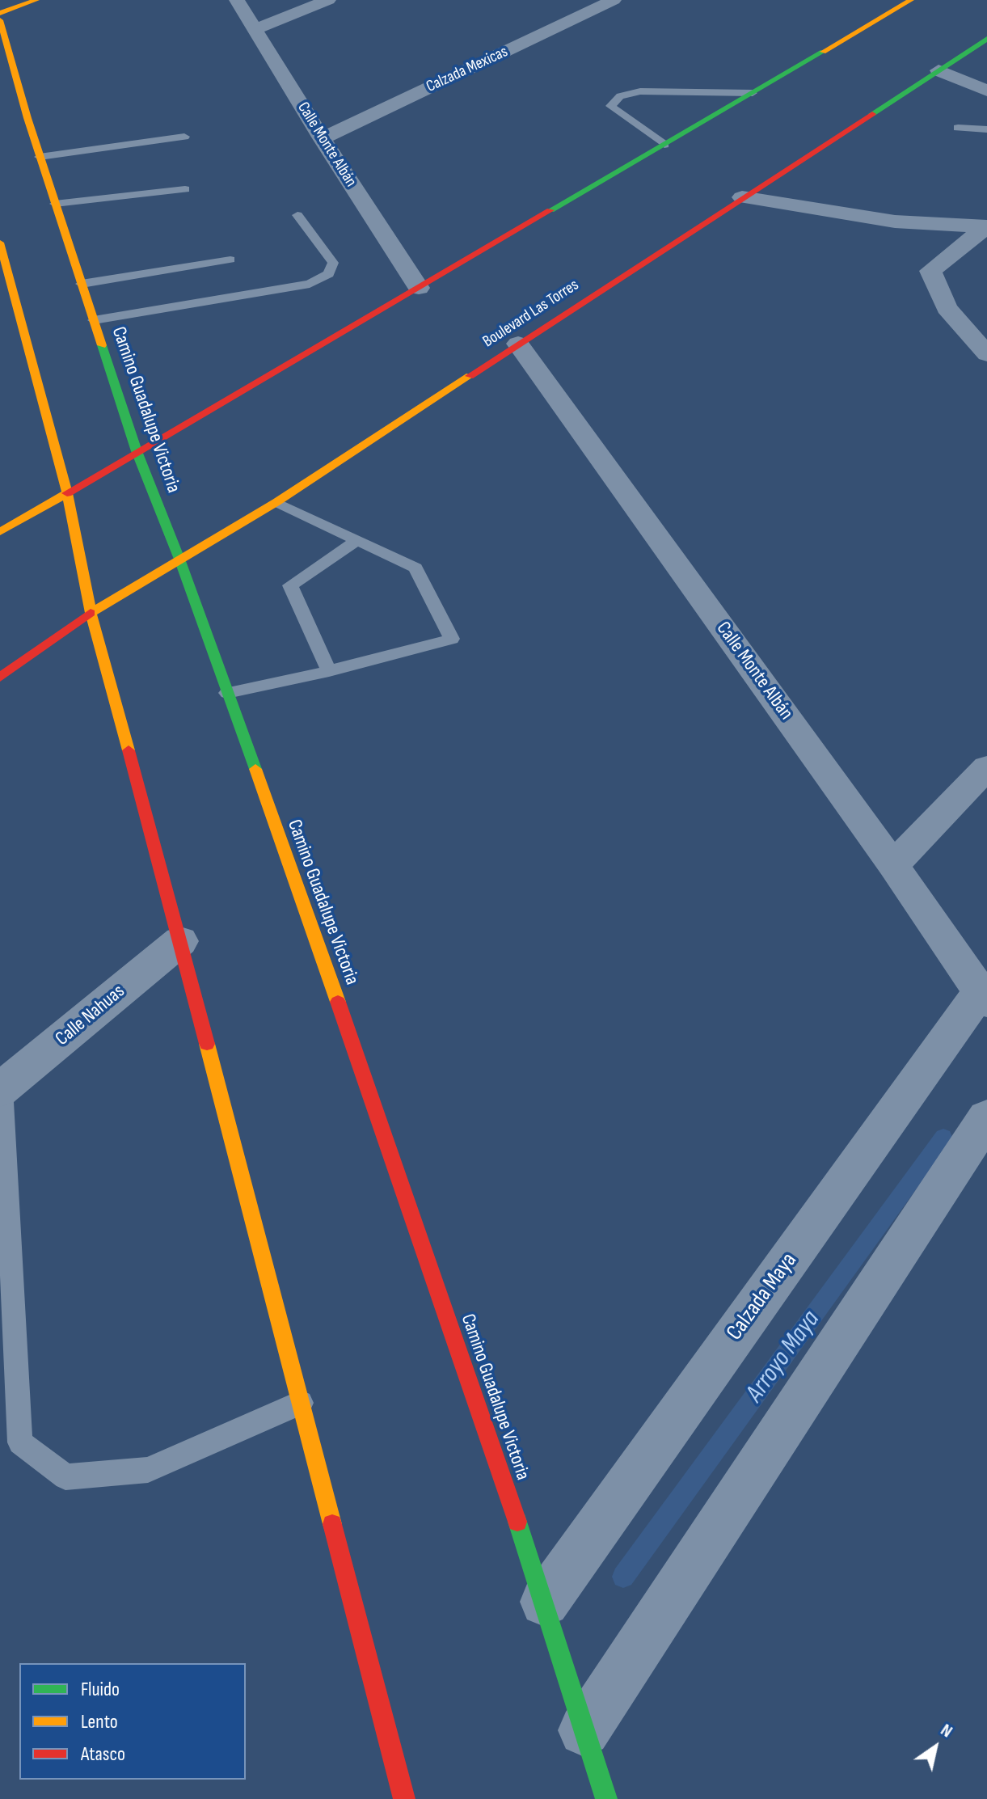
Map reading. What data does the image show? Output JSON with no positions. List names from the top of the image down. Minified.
{"streets":{"main road":["Boulevard Las Torres","Camino Guadalupe Victoria"],"street":["Calzada Mexicas","Calle Monte Albán","Calle Nahuas","Calzada Maya"]},"crossings":[["Calzada Mexicas","Calle Monte Albán"],["Calle Monte Albán","Boulevard Las Torres"],["Calle Monte Albán","Calzada Maya"],["Boulevard Las Torres","Camino Guadalupe Victoria"],["Camino Guadalupe Victoria","Calzada Maya"]],"water":["Arroyo Maya"],"legend":["Fluido","Lento","Atasco"],"north":"top right"}
